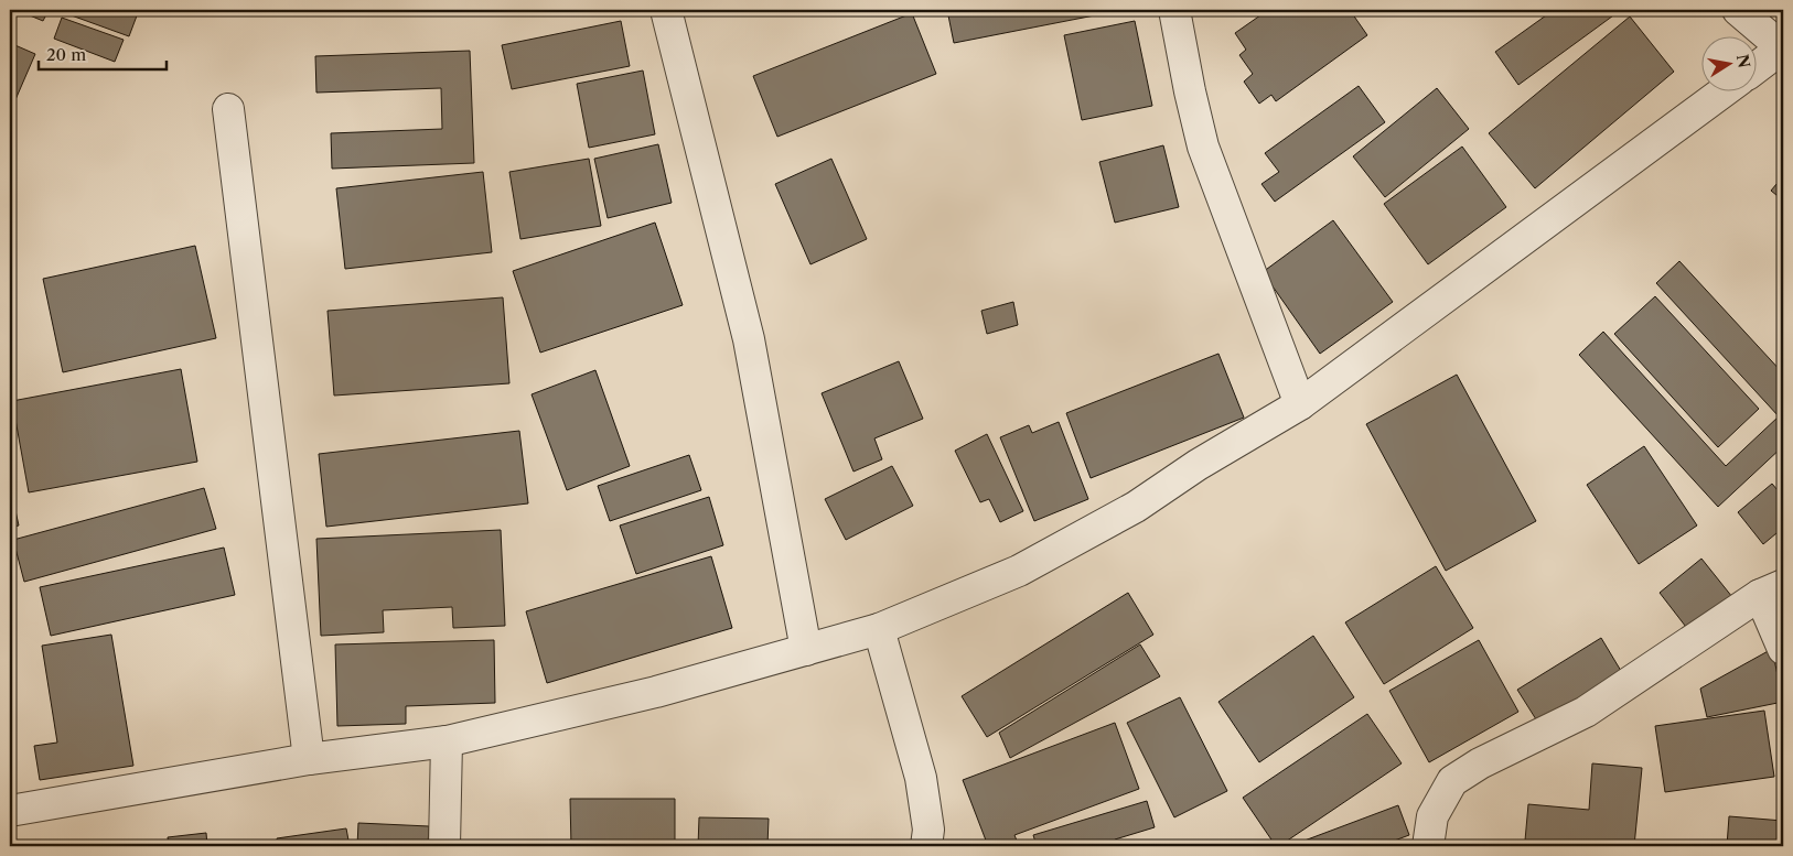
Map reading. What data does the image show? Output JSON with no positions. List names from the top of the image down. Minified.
{"scale_bar":"20 m","north":"right"}
